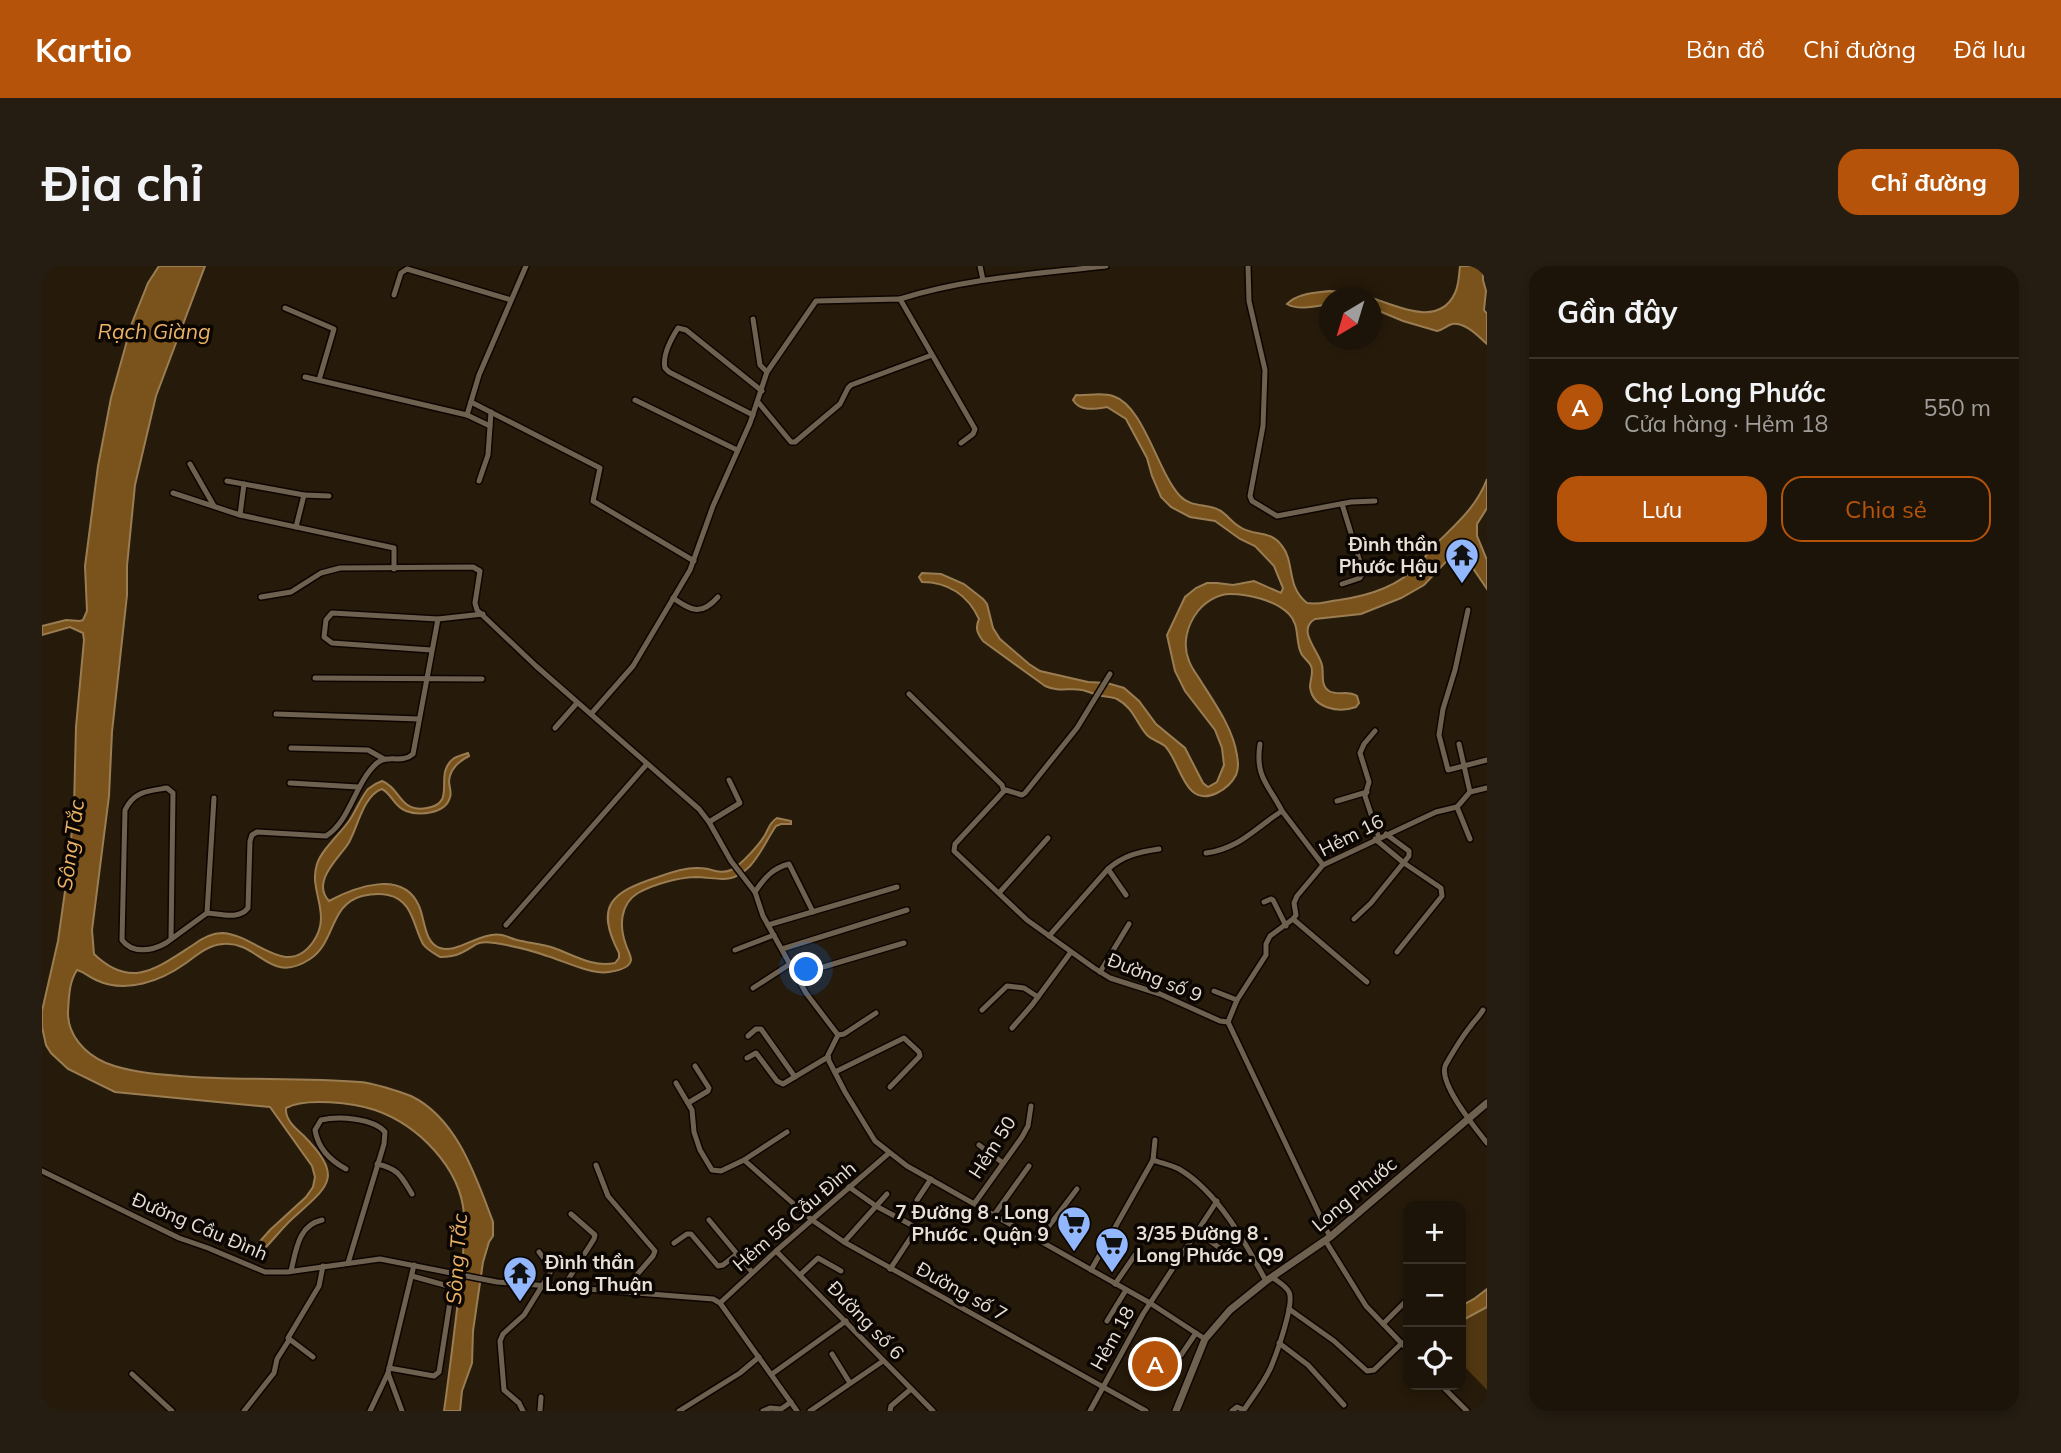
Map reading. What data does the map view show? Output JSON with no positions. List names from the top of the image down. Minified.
{"streets":{"street":["Hẻm 16","Đường số 9","Hẻm 50","Long Phước","Hẻm 56 Cẫu Đình","Đường Cầu Đình","Đường số 7","Đường số 6","Hẻm 18"]},"crossings":[["Hẻm 16","Đường số 9"],["Hẻm 56 Cẫu Đình","Đường Cầu Đình"],["Hẻm 56 Cẫu Đình","Đường số 7"],["Hẻm 56 Cẫu Đình","Đường số 6"],["Đường số 7","Hẻm 18"]],"water":["Rạch Giàng","Sông Tắc"],"places":{"temple":["Đình thần Phước Hậu","Đình thần Long Thuận"],"supermarket":["7 Đường 8 . Long Phước . Quận 9","3/35 Đường 8 . Long Phước . Q9"]},"north":"bottom left","page":{"header":"Kartio","nav":["Bản đồ","Chỉ đường","Đã lưu"],"buttons":["Chỉ đường",["Lưu","Chia sẻ"]],"title":"Địa chỉ","heading":"Gần đây","list":[{"mark":"A","name":"Chợ Long Phước","note":"Cửa hàng · Hẻm 18","value":"550 m"}],"map_buttons":["+","−"],"pins":"A"}}
